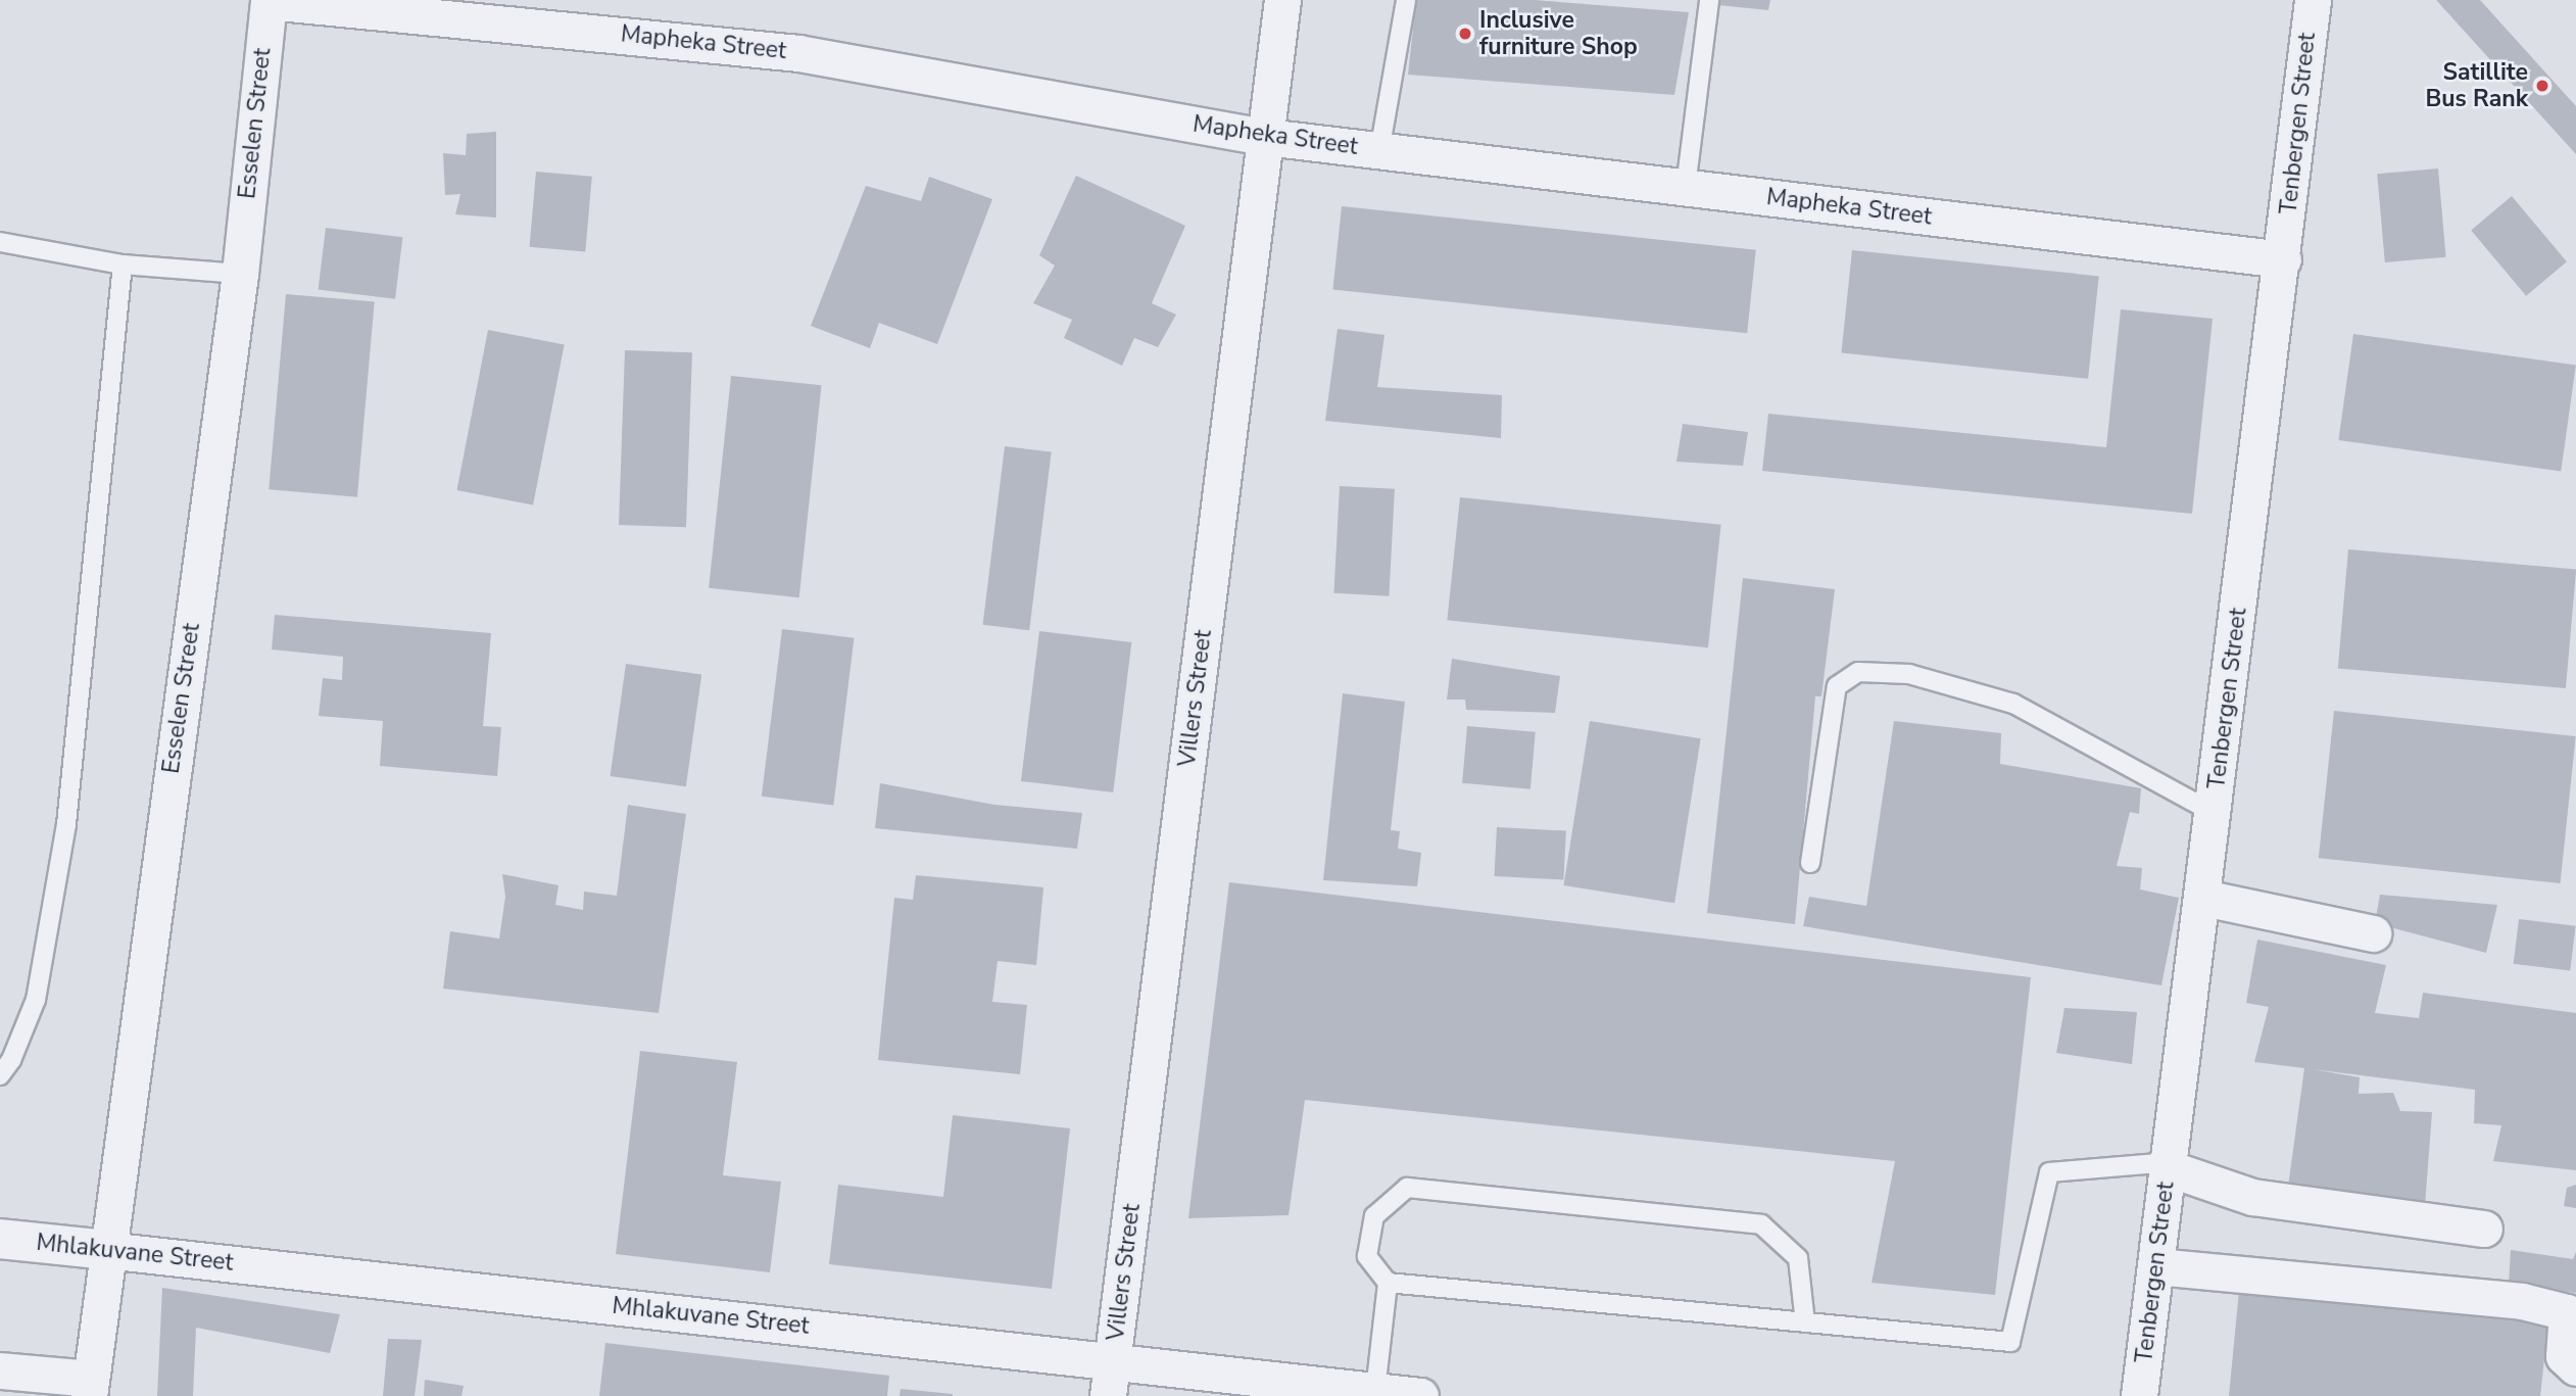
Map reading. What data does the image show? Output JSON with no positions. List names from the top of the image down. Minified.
{"streets":{"street":["Mapheka Street","Esselen Street","Tenbergen Street","Villers Street","Mhlakuvane Street"]},"crossings":[["Mapheka Street","Esselen Street"],["Mapheka Street","Tenbergen Street"],["Mapheka Street","Villers Street"],["Esselen Street","Mhlakuvane Street"],["Villers Street","Mhlakuvane Street"]],"places":["Inclusive furniture Shop","Satillite Bus Rank"]}
